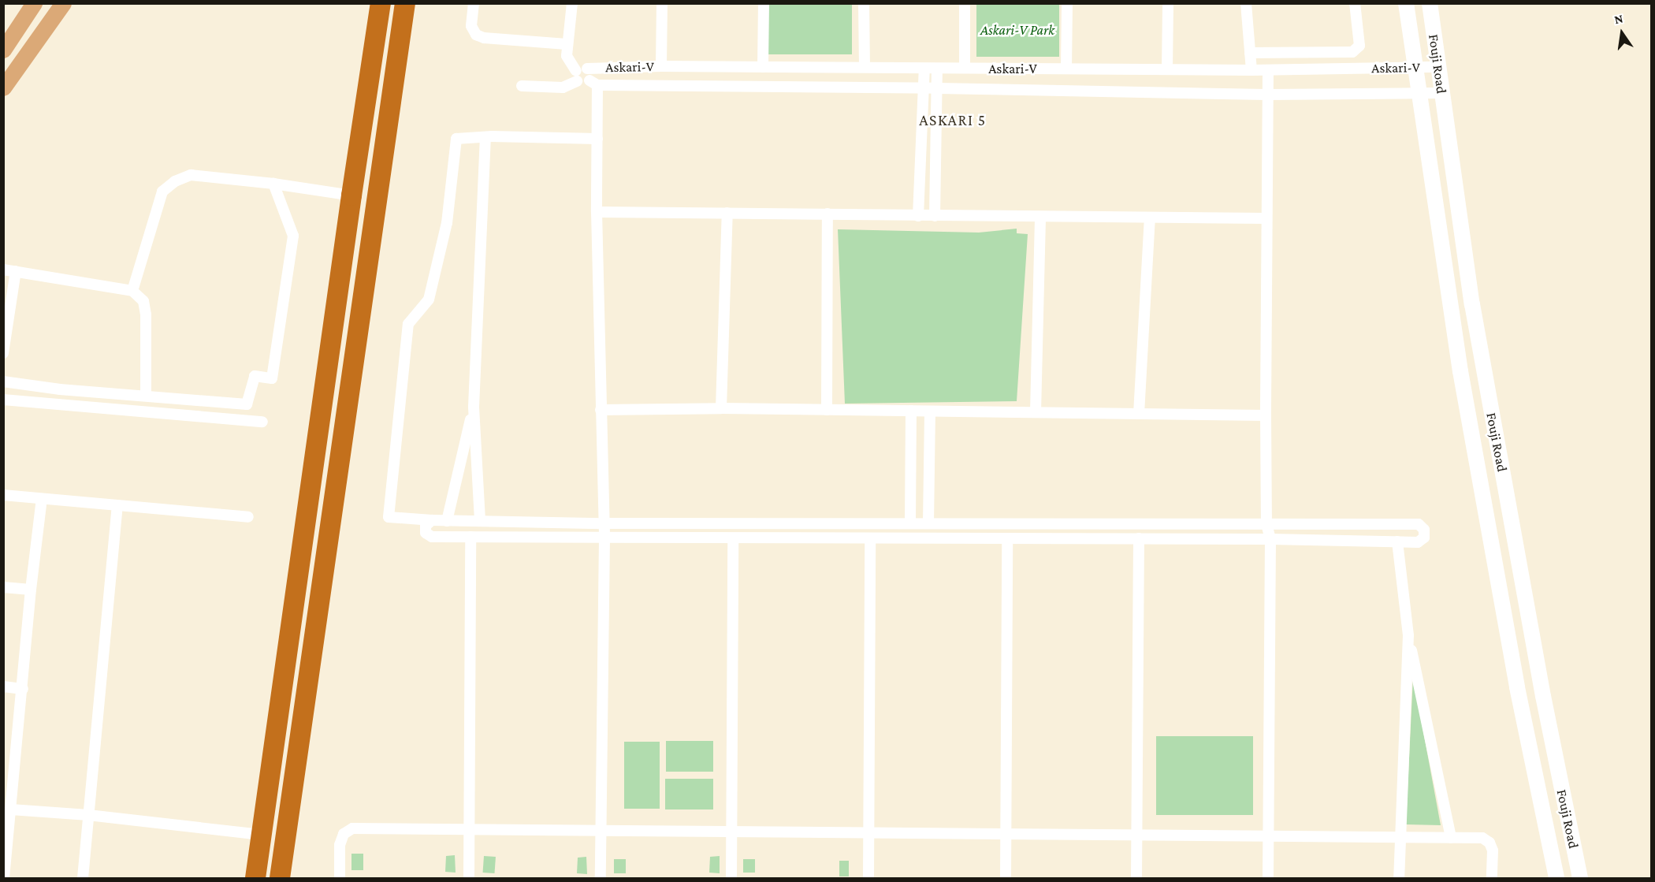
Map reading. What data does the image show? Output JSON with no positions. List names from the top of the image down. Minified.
{"streets":{"main road":["Fouji Road"],"street":["Askari-V"]},"crossings":[["Fouji Road","Askari-V"]],"districts":["ASKARI 5"],"parks":["Askari-V Park"],"north":"top"}
